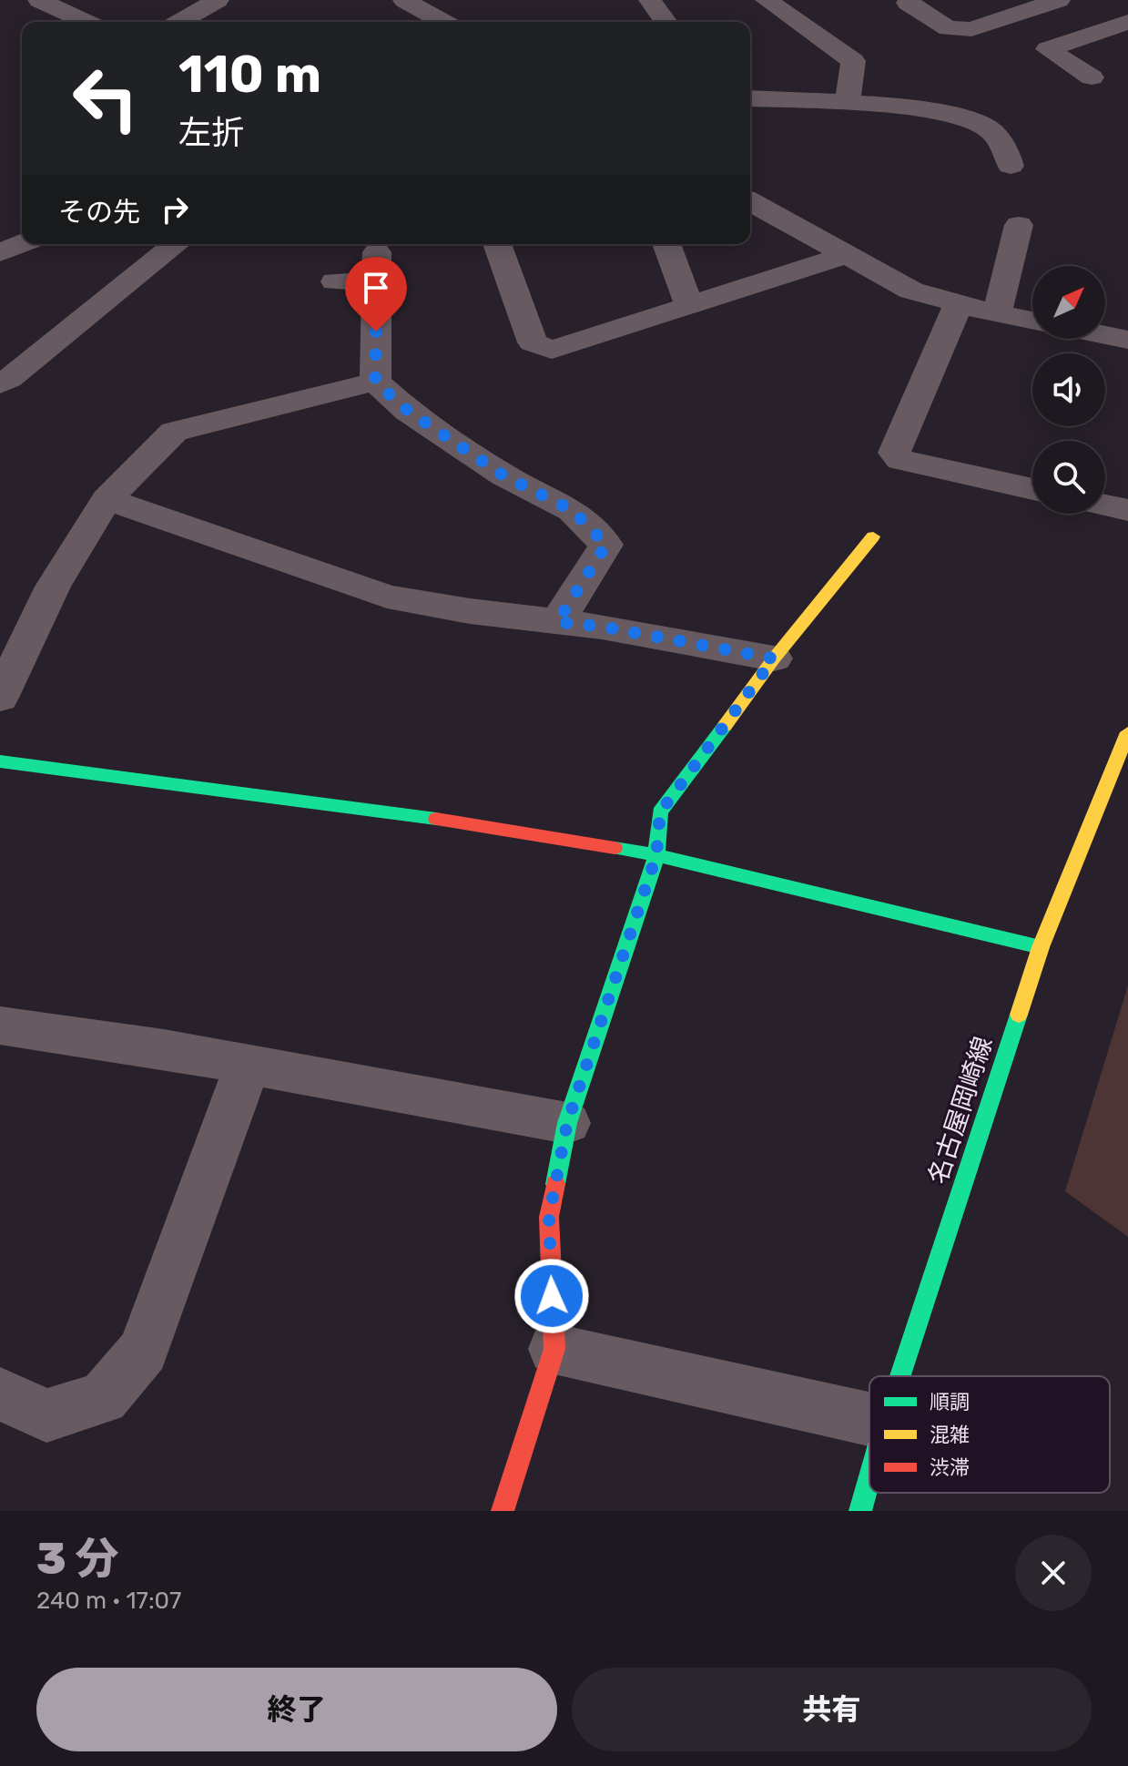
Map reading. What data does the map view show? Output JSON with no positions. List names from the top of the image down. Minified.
{"streets":{"street":["名古屋岡崎線"]},"legend":["順調","混雑","渋滞"],"north":"top right","page":{"turn":["110 m","左折"],"then":"その先","heading":["3 分","240 m · 17:07"],"buttons":["終了","共有"]}}
